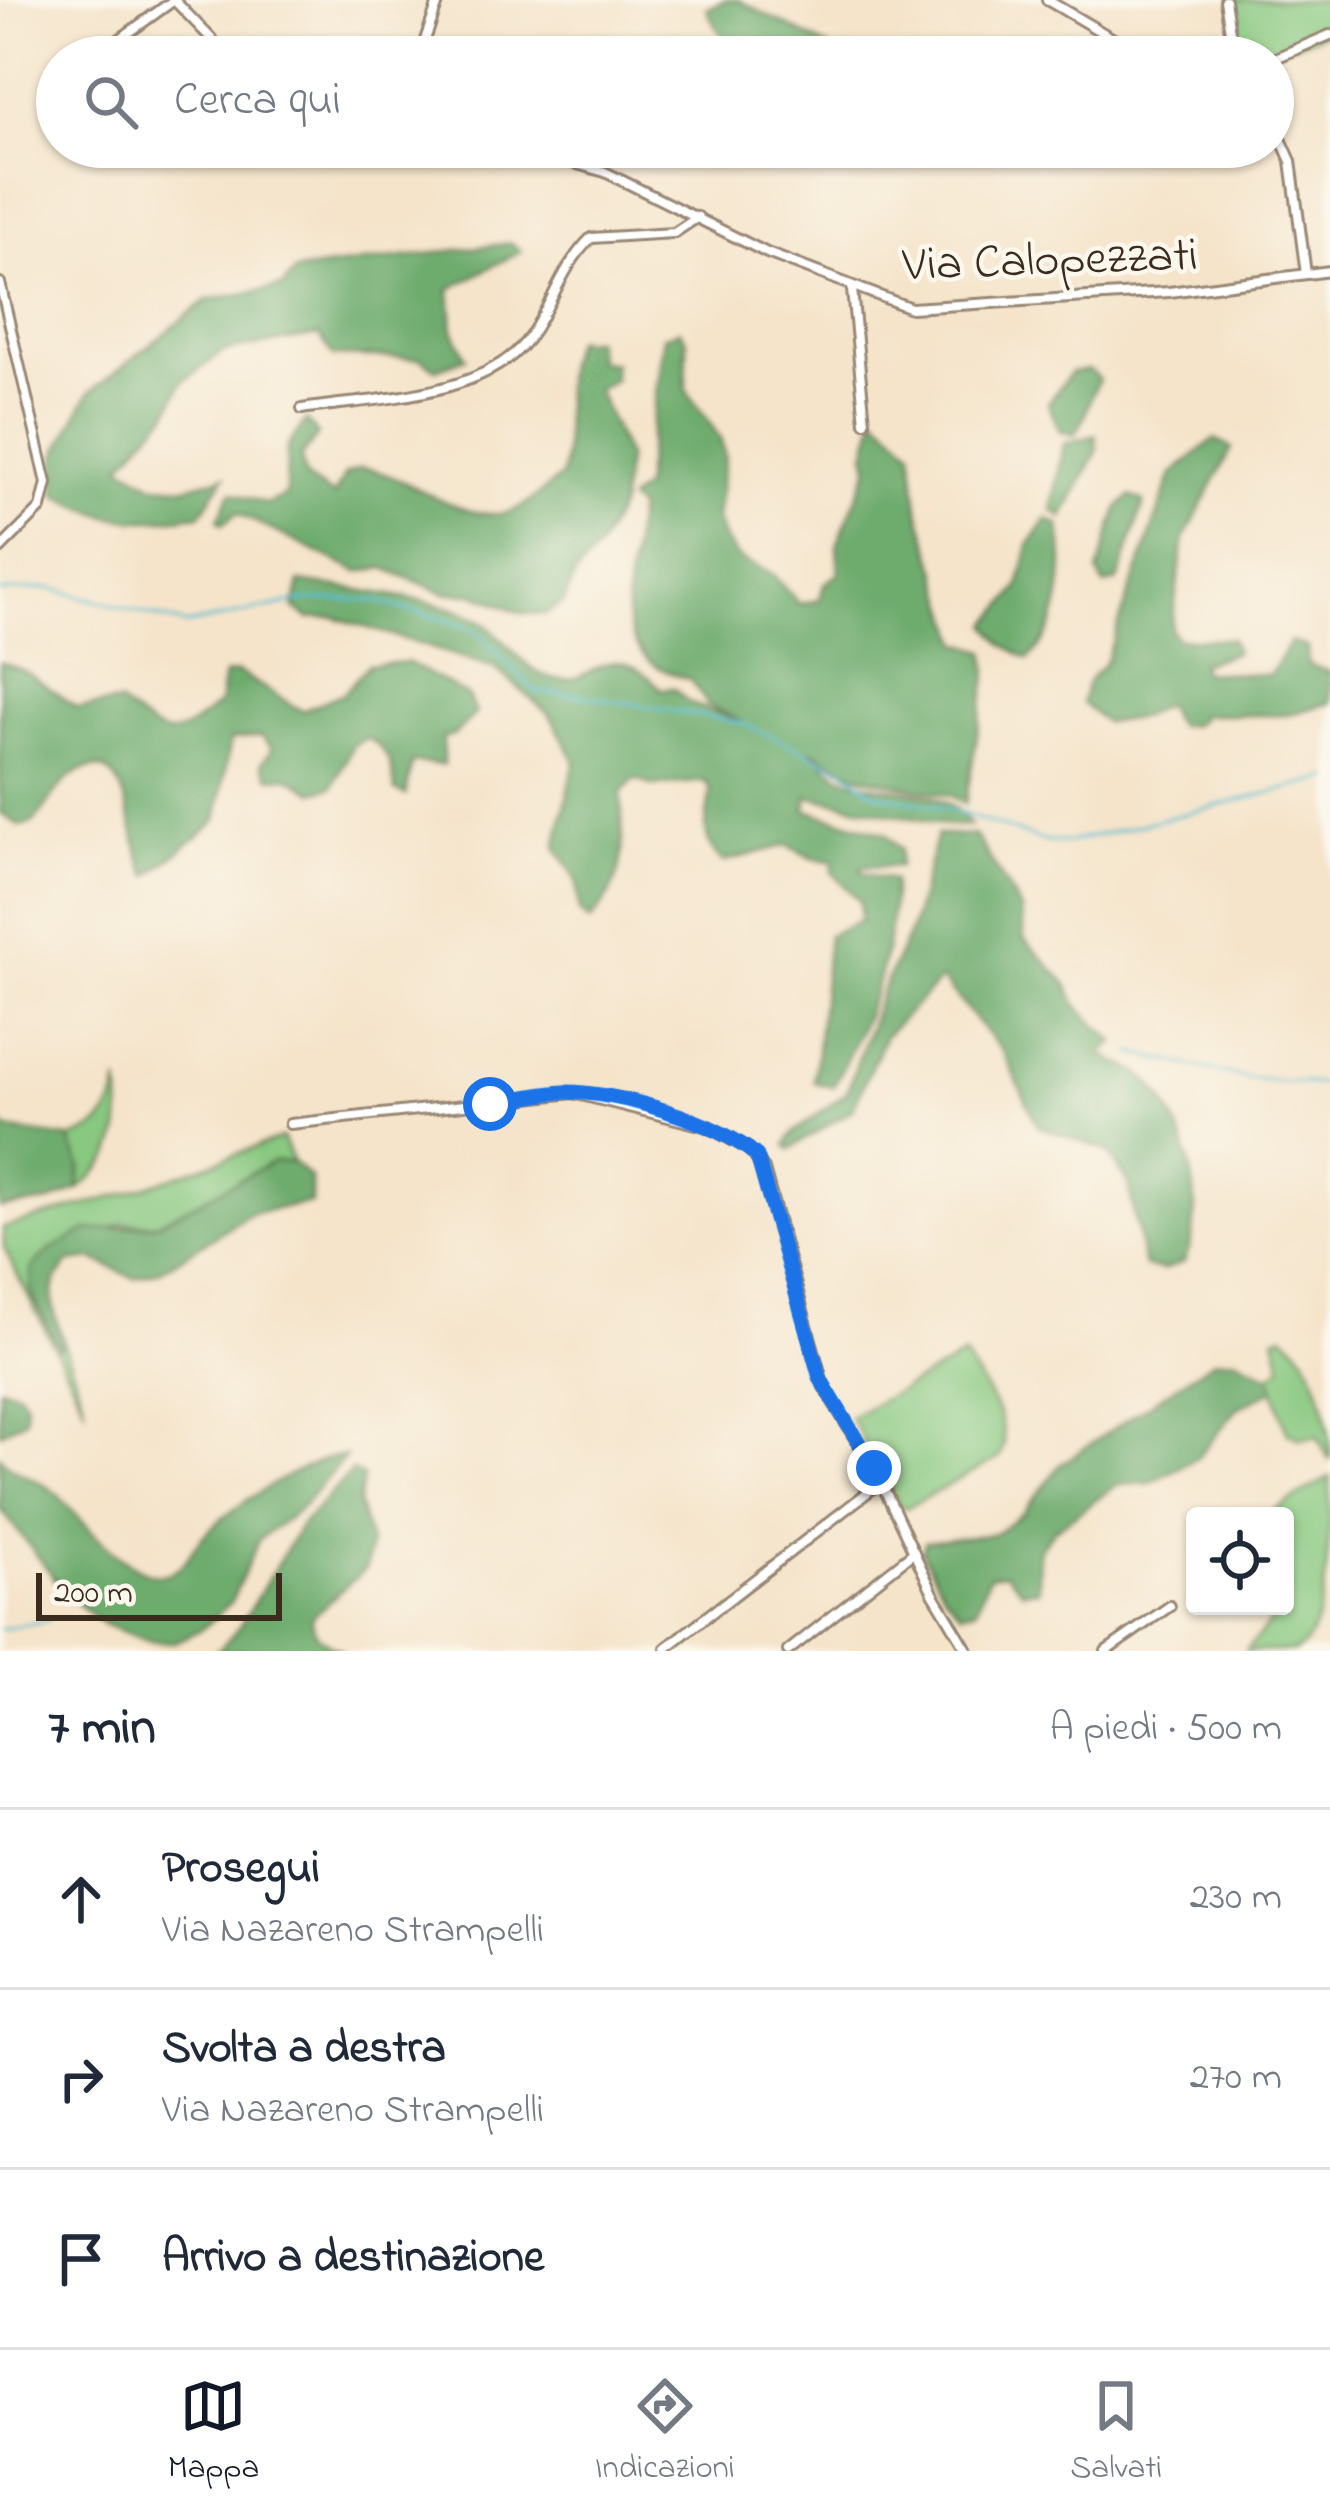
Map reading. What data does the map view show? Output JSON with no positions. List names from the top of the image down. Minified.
{"streets":{"street":["Via Calopezzati"]},"scale_bar":"200 m","page":{"search":"Cerca qui","scale":"200 m","heading":["7 min","A piedi · 500 m"],"list":[["Prosegui","Via Nazareno Strampelli","230 m"],["Svolta a destra","Via Nazareno Strampelli","270 m"],"Arrivo a destinazione"],"nav":["Mappa","Indicazioni","Salvati"]}}
